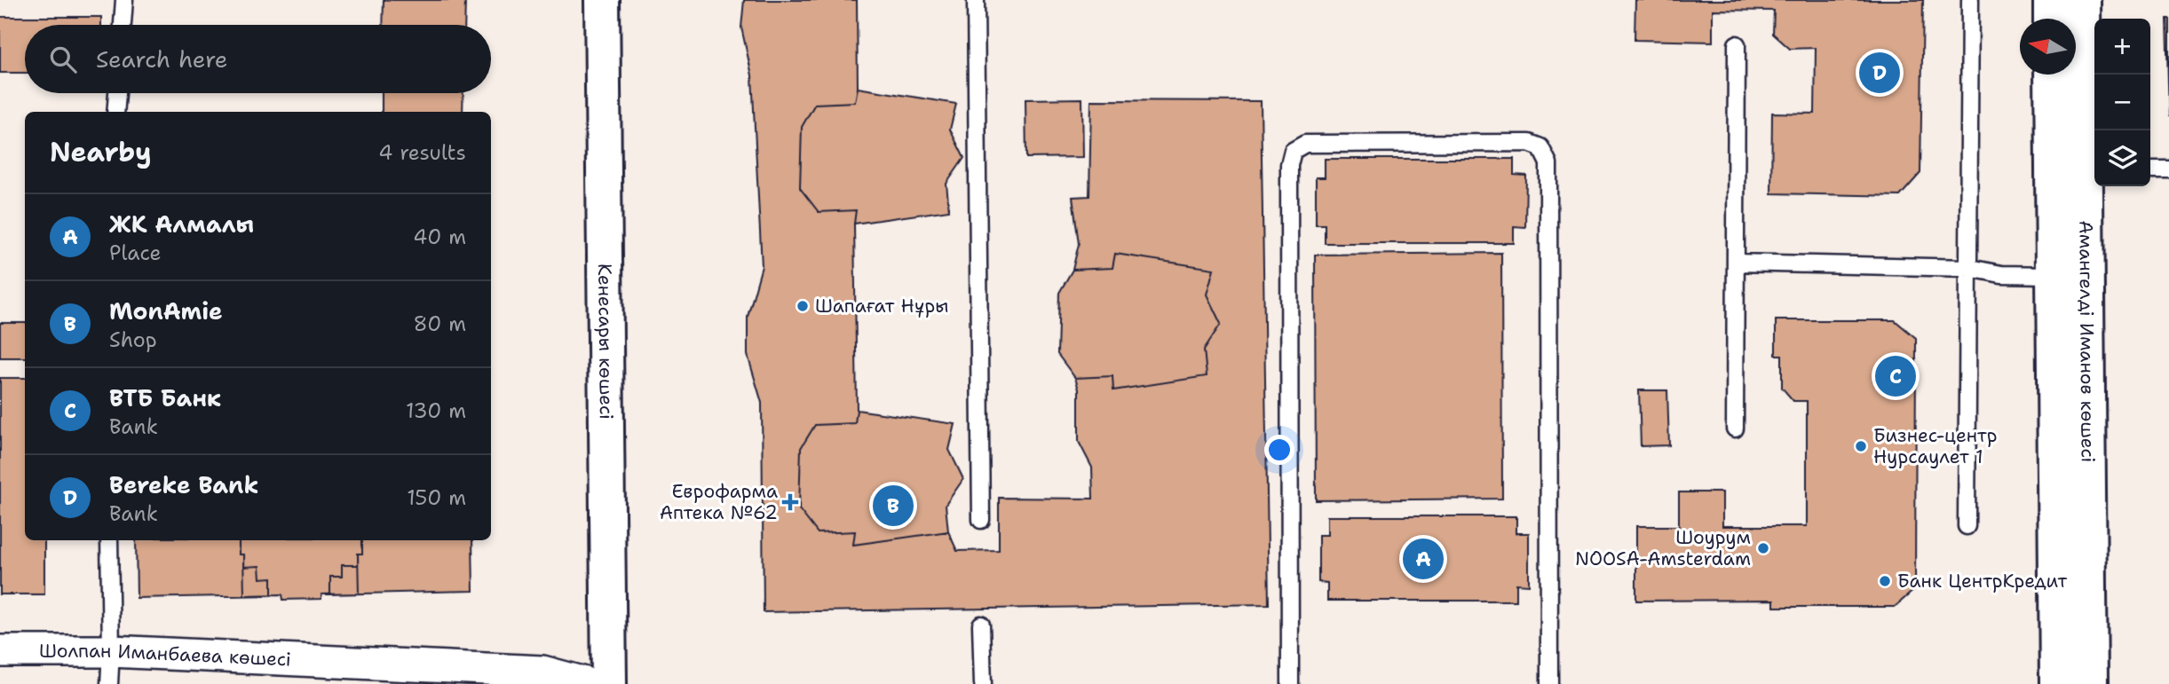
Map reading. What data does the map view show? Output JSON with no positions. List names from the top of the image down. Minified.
{"streets":{"main road":["Кенесары көшесі","Амангелді Иманов көшесі"],"street":["Шолпан Иманбаева көшесі"]},"places":{"other":["Шапағат Нұры","Бизнес-центр Нурсаулет 1","Шоурум NOOSA-Amsterdam","Банк ЦентрКредит"],"health":["Еврофарма Аптека №62"]},"north":"left","page":{"map_buttons":["+","−"],"search":"Search here","pins":["D","C","B","A"],"heading":["Nearby","4 results"],"list":[{"mark":"A","name":"ЖК Алмалы","note":"Place","value":"40 m"},{"mark":"B","name":"MonAmie","note":"Shop","value":"80 m"},{"mark":"C","name":"ВТБ Банк","note":"Bank","value":"130 m"},{"mark":"D","name":"Bereke Bank","note":"Bank","value":"150 m"}]}}
